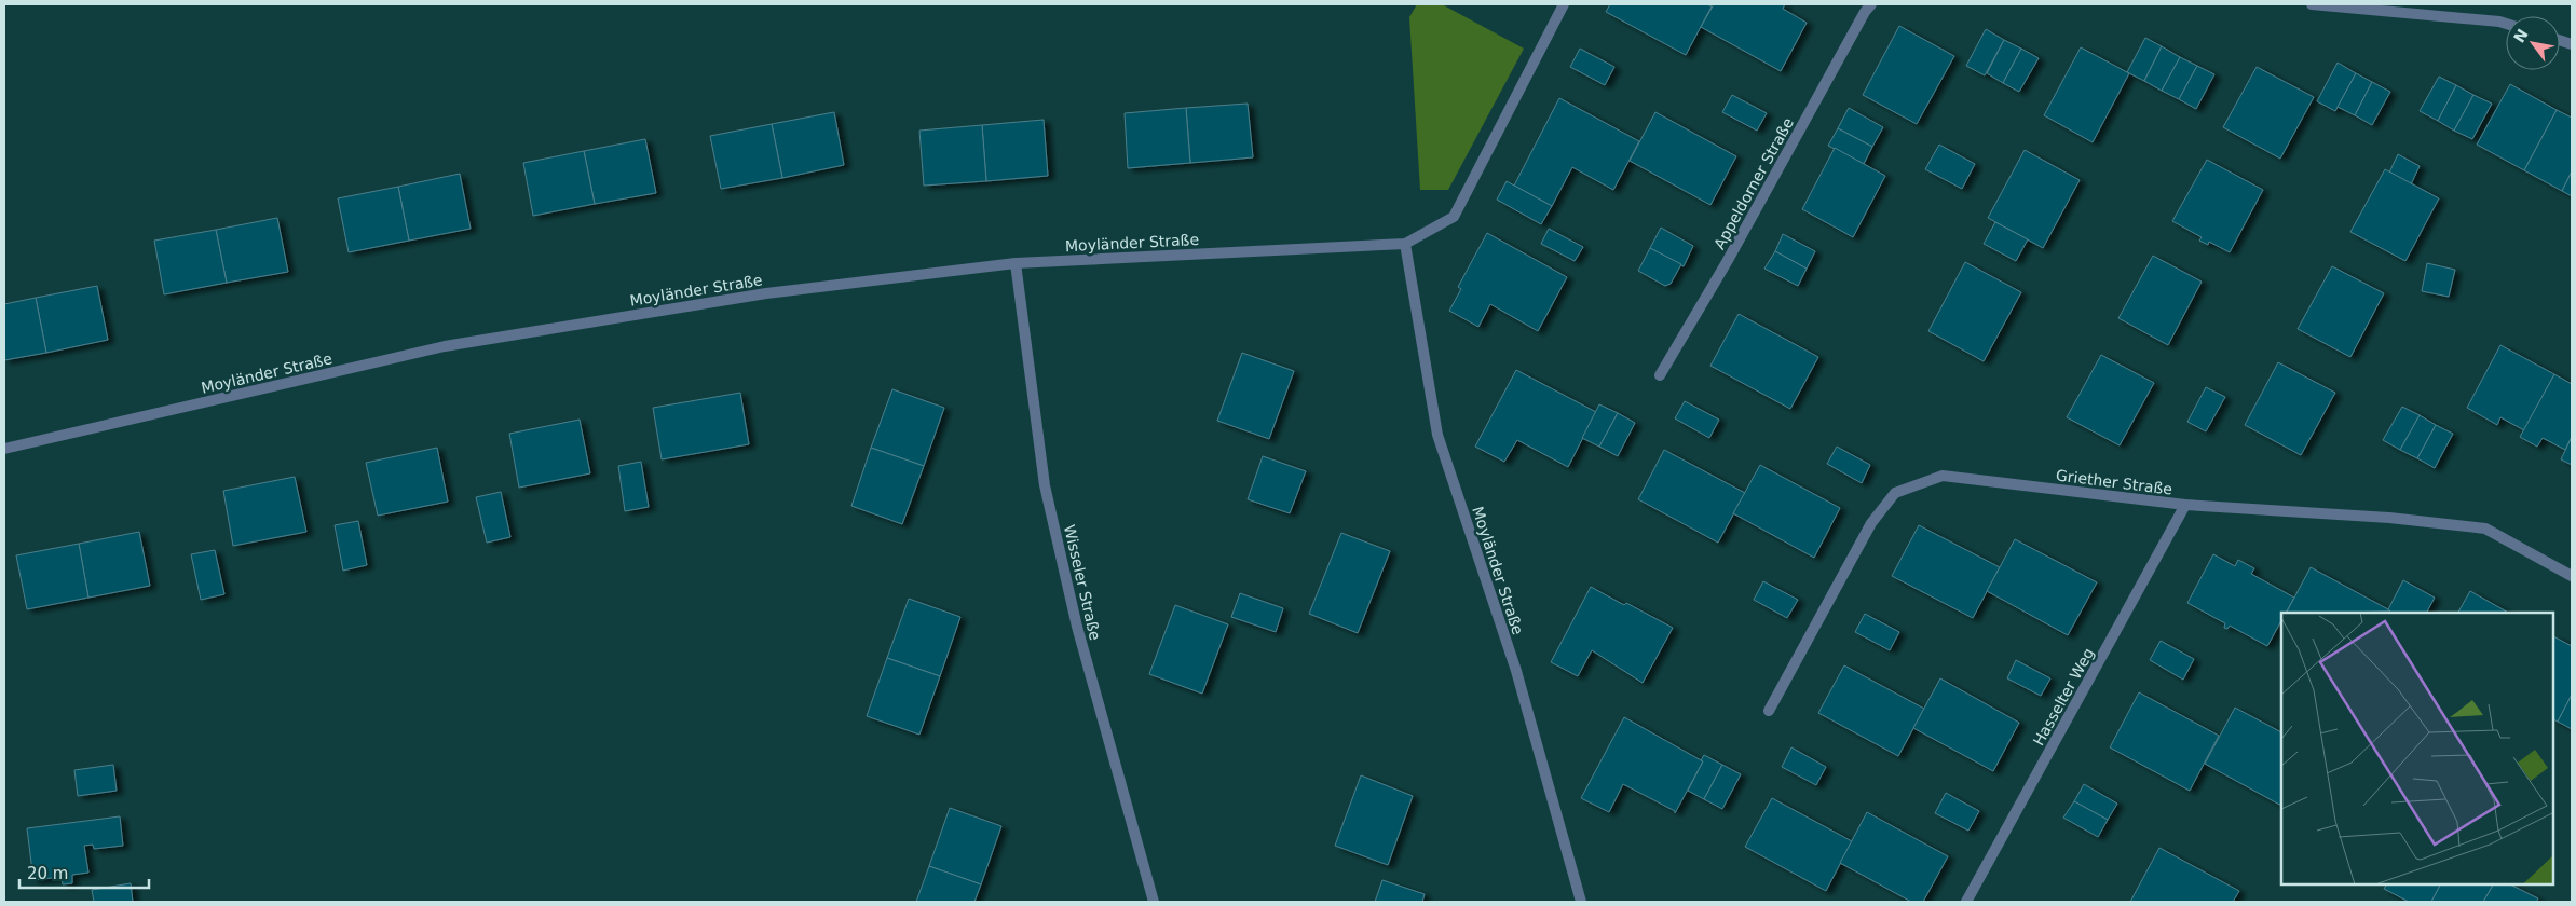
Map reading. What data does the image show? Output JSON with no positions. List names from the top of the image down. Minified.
{"streets":{"street":["Appeldorner Straße","Moyländer Straße","Griether Straße","Wisseler Straße","Hasselter Weg"]},"crossings":[["Moyländer Straße","Wisseler Straße"],["Griether Straße","Hasselter Weg"]],"scale_bar":"20 m","north":"top left"}
